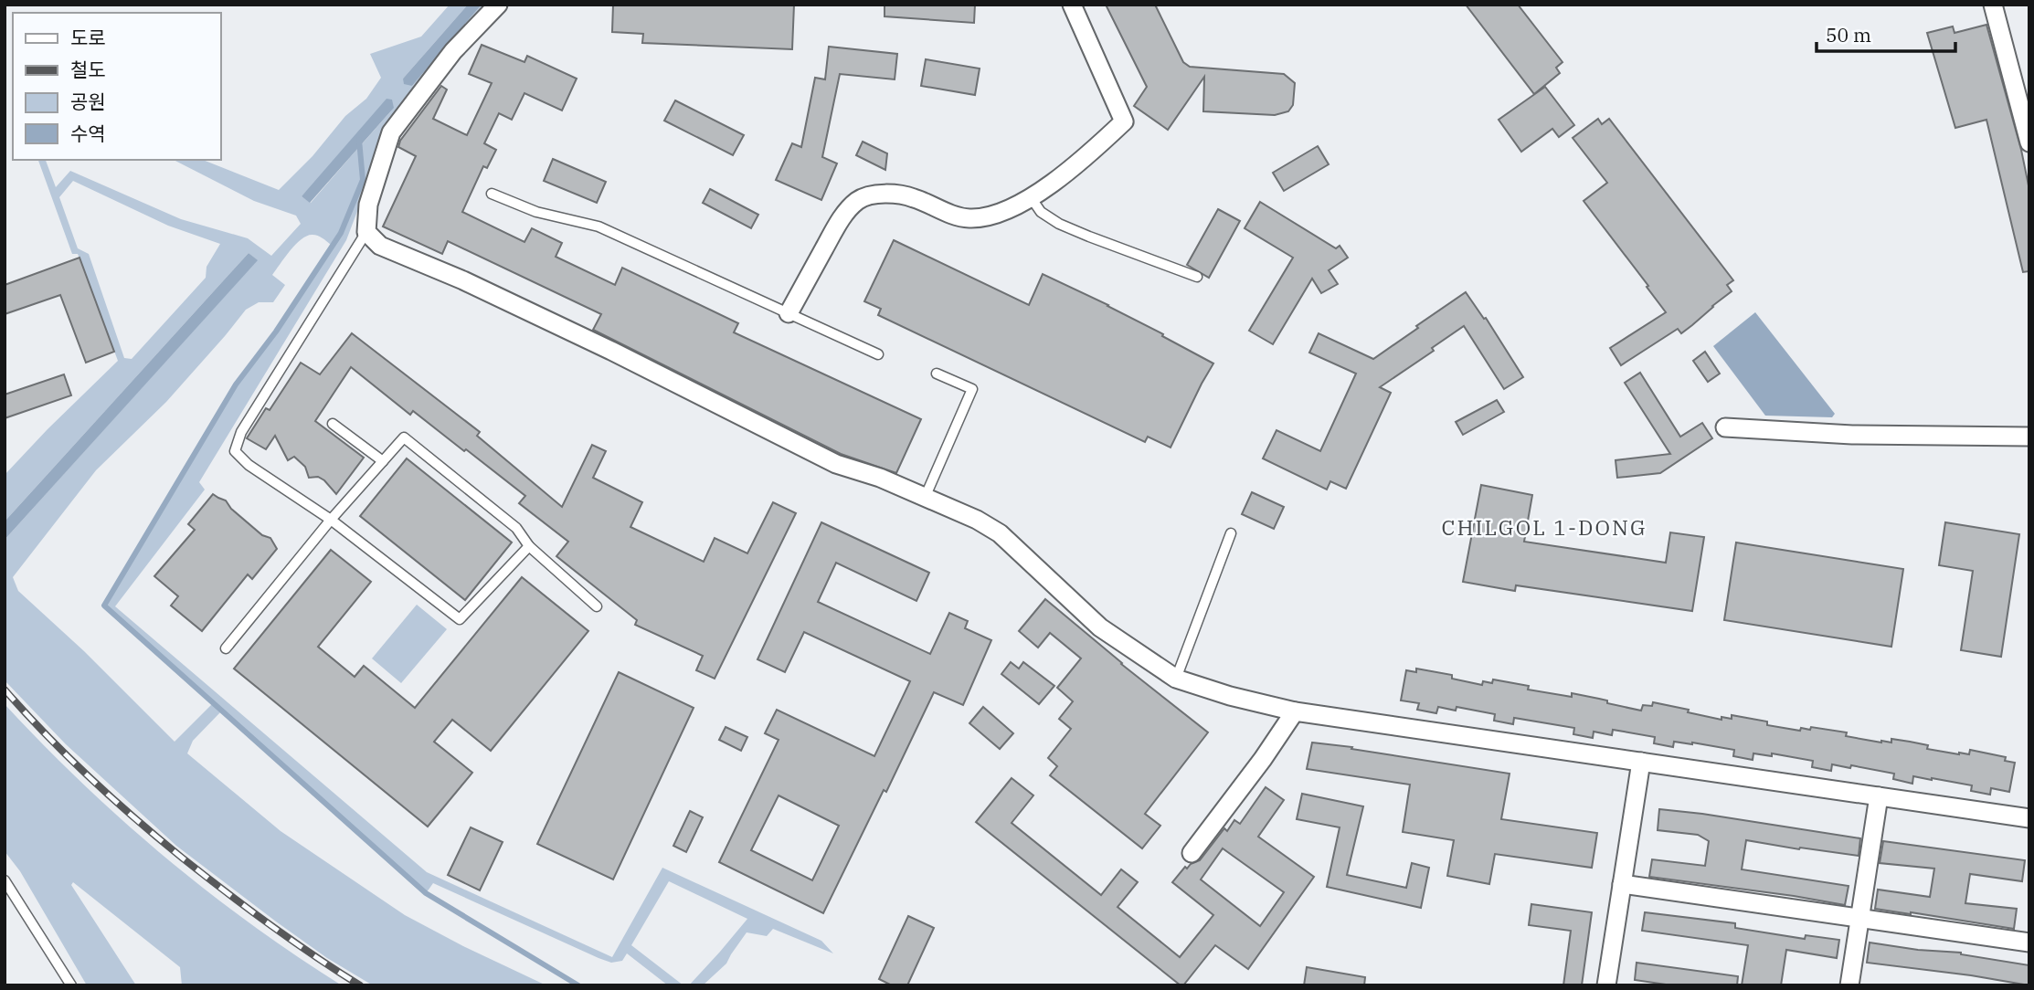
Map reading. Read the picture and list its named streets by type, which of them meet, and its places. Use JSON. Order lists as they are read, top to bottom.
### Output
{
  "districts": ["CHILGOL 1-DONG"],
  "legend": [
    "도로",
    "철도",
    "공원",
    "수역"
  ],
  "scale_bar": "50 m"
}
